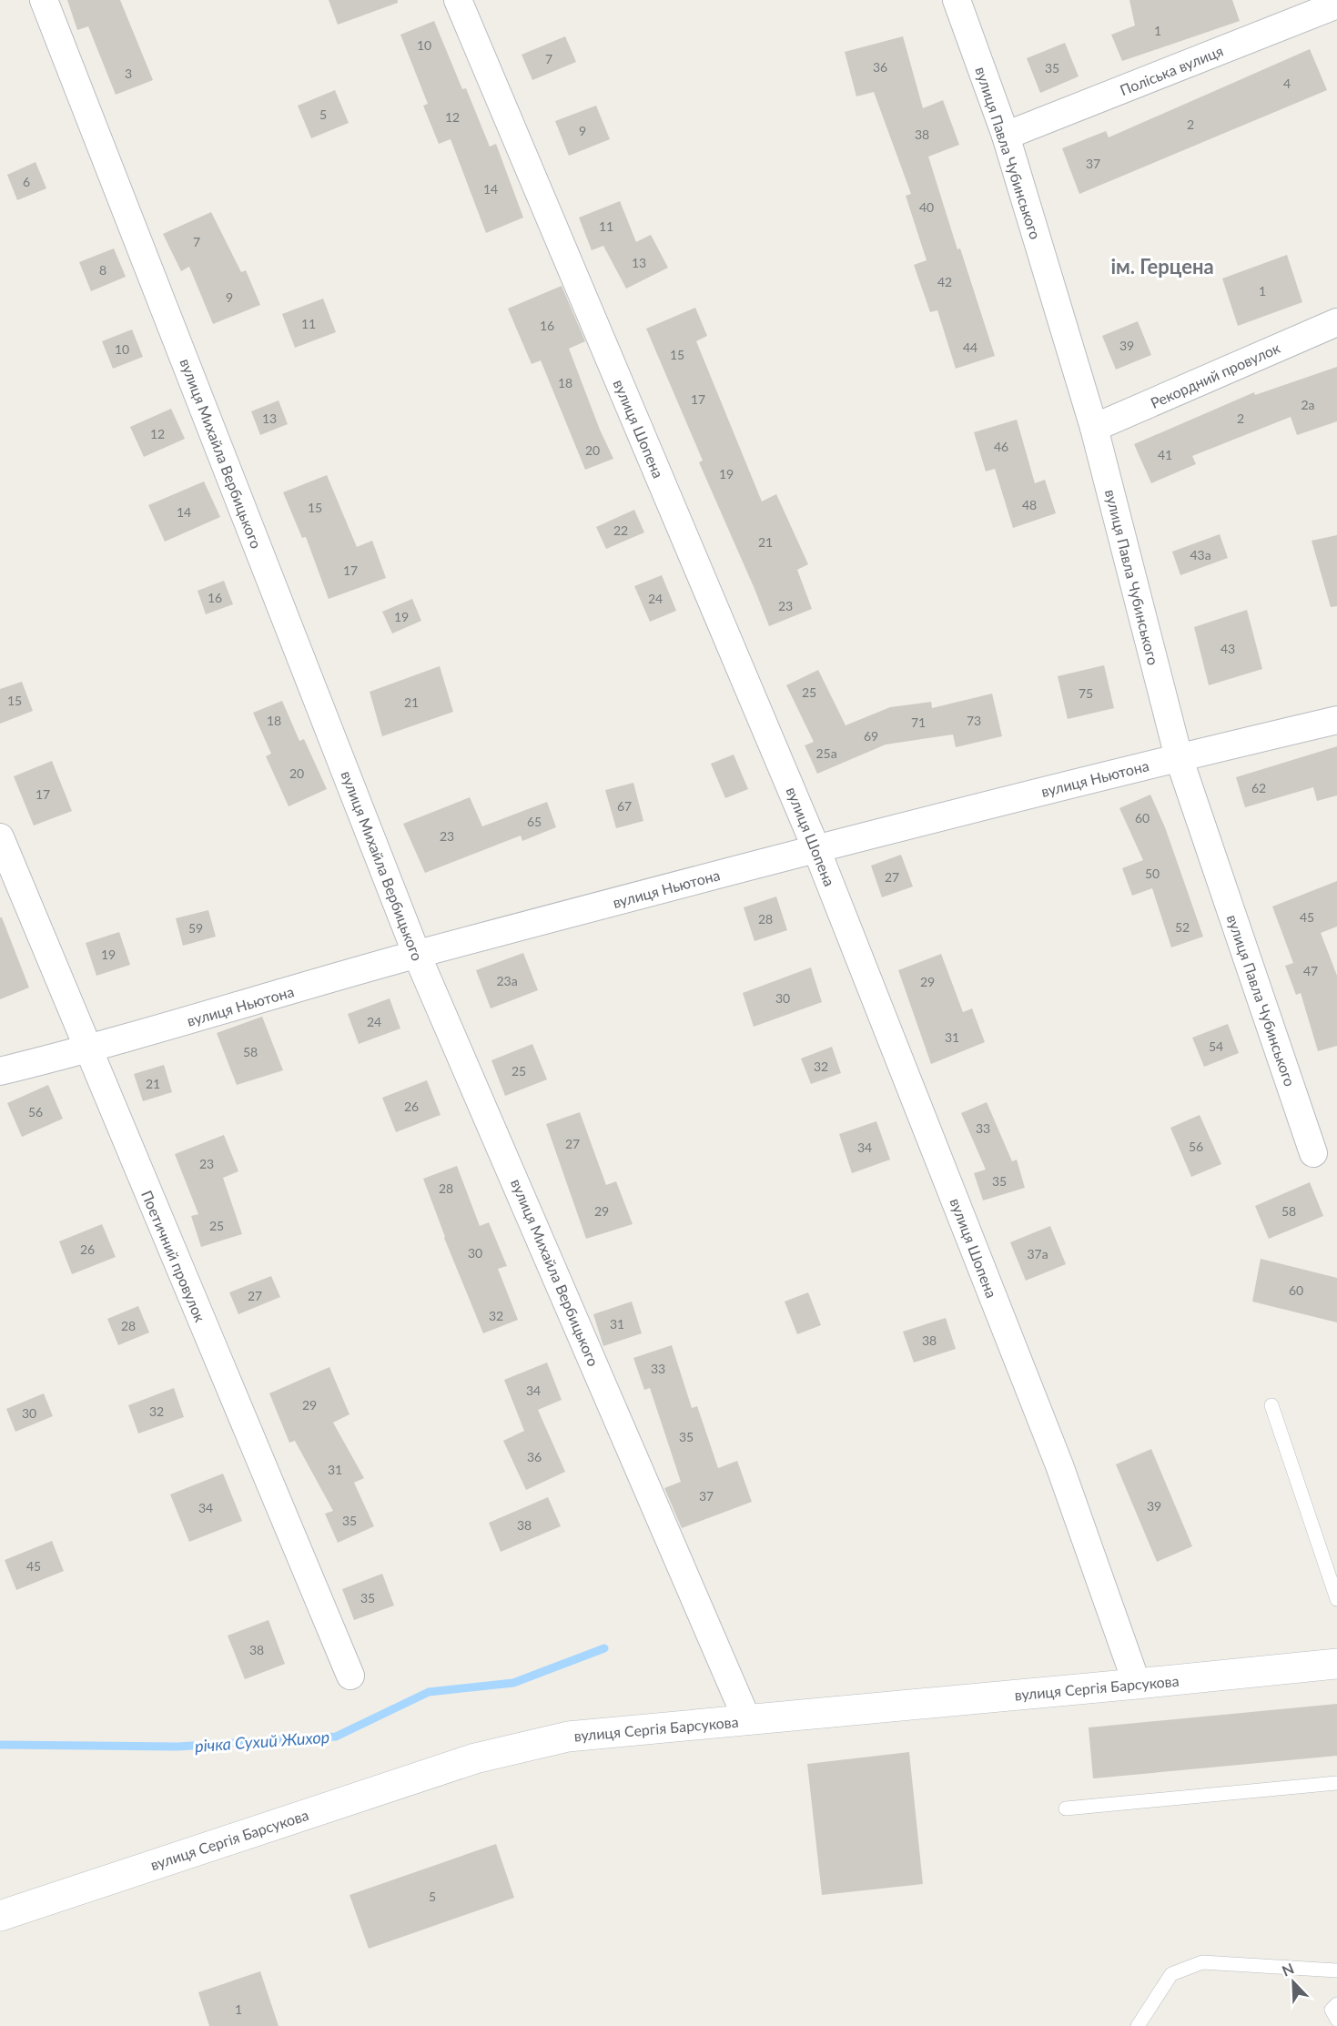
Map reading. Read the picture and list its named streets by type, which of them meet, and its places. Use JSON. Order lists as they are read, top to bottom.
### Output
{
  "streets": {
    "main road": ["вулиця Сергія Барсукова"],
    "street": [
      "Поліська вулиця",
      "вулиця Павла Чубинського",
      "Рекордний провулок",
      "вулиця Шопена",
      "вулиця Михайла Вербицького",
      "вулиця Ньютона",
      "Поетичний провулок"
    ]
  },
  "crossings": [
    ["Поліська вулиця", "вулиця Павла Чубинського"],
    ["вулиця Павла Чубинського", "Рекордний провулок"],
    ["вулиця Павла Чубинського", "вулиця Ньютона"],
    ["вулиця Шопена", "вулиця Ньютона"],
    ["вулиця Шопена", "вулиця Сергія Барсукова"],
    ["вулиця Михайла Вербицького", "вулиця Ньютона"],
    ["вулиця Михайла Вербицького", "вулиця Сергія Барсукова"],
    ["вулиця Ньютона", "Поетичний провулок"]
  ],
  "districts": ["ім. Герцена"],
  "water": ["річка Сухий Жихор"],
  "house_numbers": [
    "1",
    "10",
    "7",
    "36",
    "35",
    "3",
    "4",
    "5",
    "12",
    "2",
    "9",
    "38",
    "37",
    "6",
    "14",
    "40",
    "11",
    "7",
    "13",
    "8",
    "42",
    "1",
    "9",
    "11",
    "16",
    "39",
    "44",
    "10",
    "15",
    "18",
    "17",
    "2а",
    "13",
    "2",
    "12",
    "46",
    "20",
    "41",
    "19",
    "48",
    "15",
    "14",
    "22",
    "21",
    "43а",
    "17",
    "16",
    "24",
    "23",
    "19",
    "43",
    "25",
    "75",
    "15",
    "21",
    "18",
    "73",
    "71",
    "69",
    "25а",
    "20",
    "62",
    "17",
    "67",
    "60",
    "65",
    "23",
    "50",
    "27",
    "45",
    "28",
    "52",
    "59",
    "19",
    "47",
    "23а",
    "29",
    "30",
    "24",
    "31",
    "54",
    "58",
    "32",
    "25",
    "21",
    "26",
    "56",
    "33",
    "27",
    "56",
    "34",
    "23",
    "35",
    "28",
    "29",
    "58",
    "25",
    "26",
    "30",
    "37а",
    "60",
    "27",
    "32",
    "31",
    "28",
    "38",
    "33",
    "34",
    "29",
    "32",
    "30",
    "35",
    "36",
    "31",
    "37",
    "39",
    "34",
    "35",
    "38",
    "45",
    "35",
    "38",
    "5",
    "1"
  ],
  "north": "top left"
}
